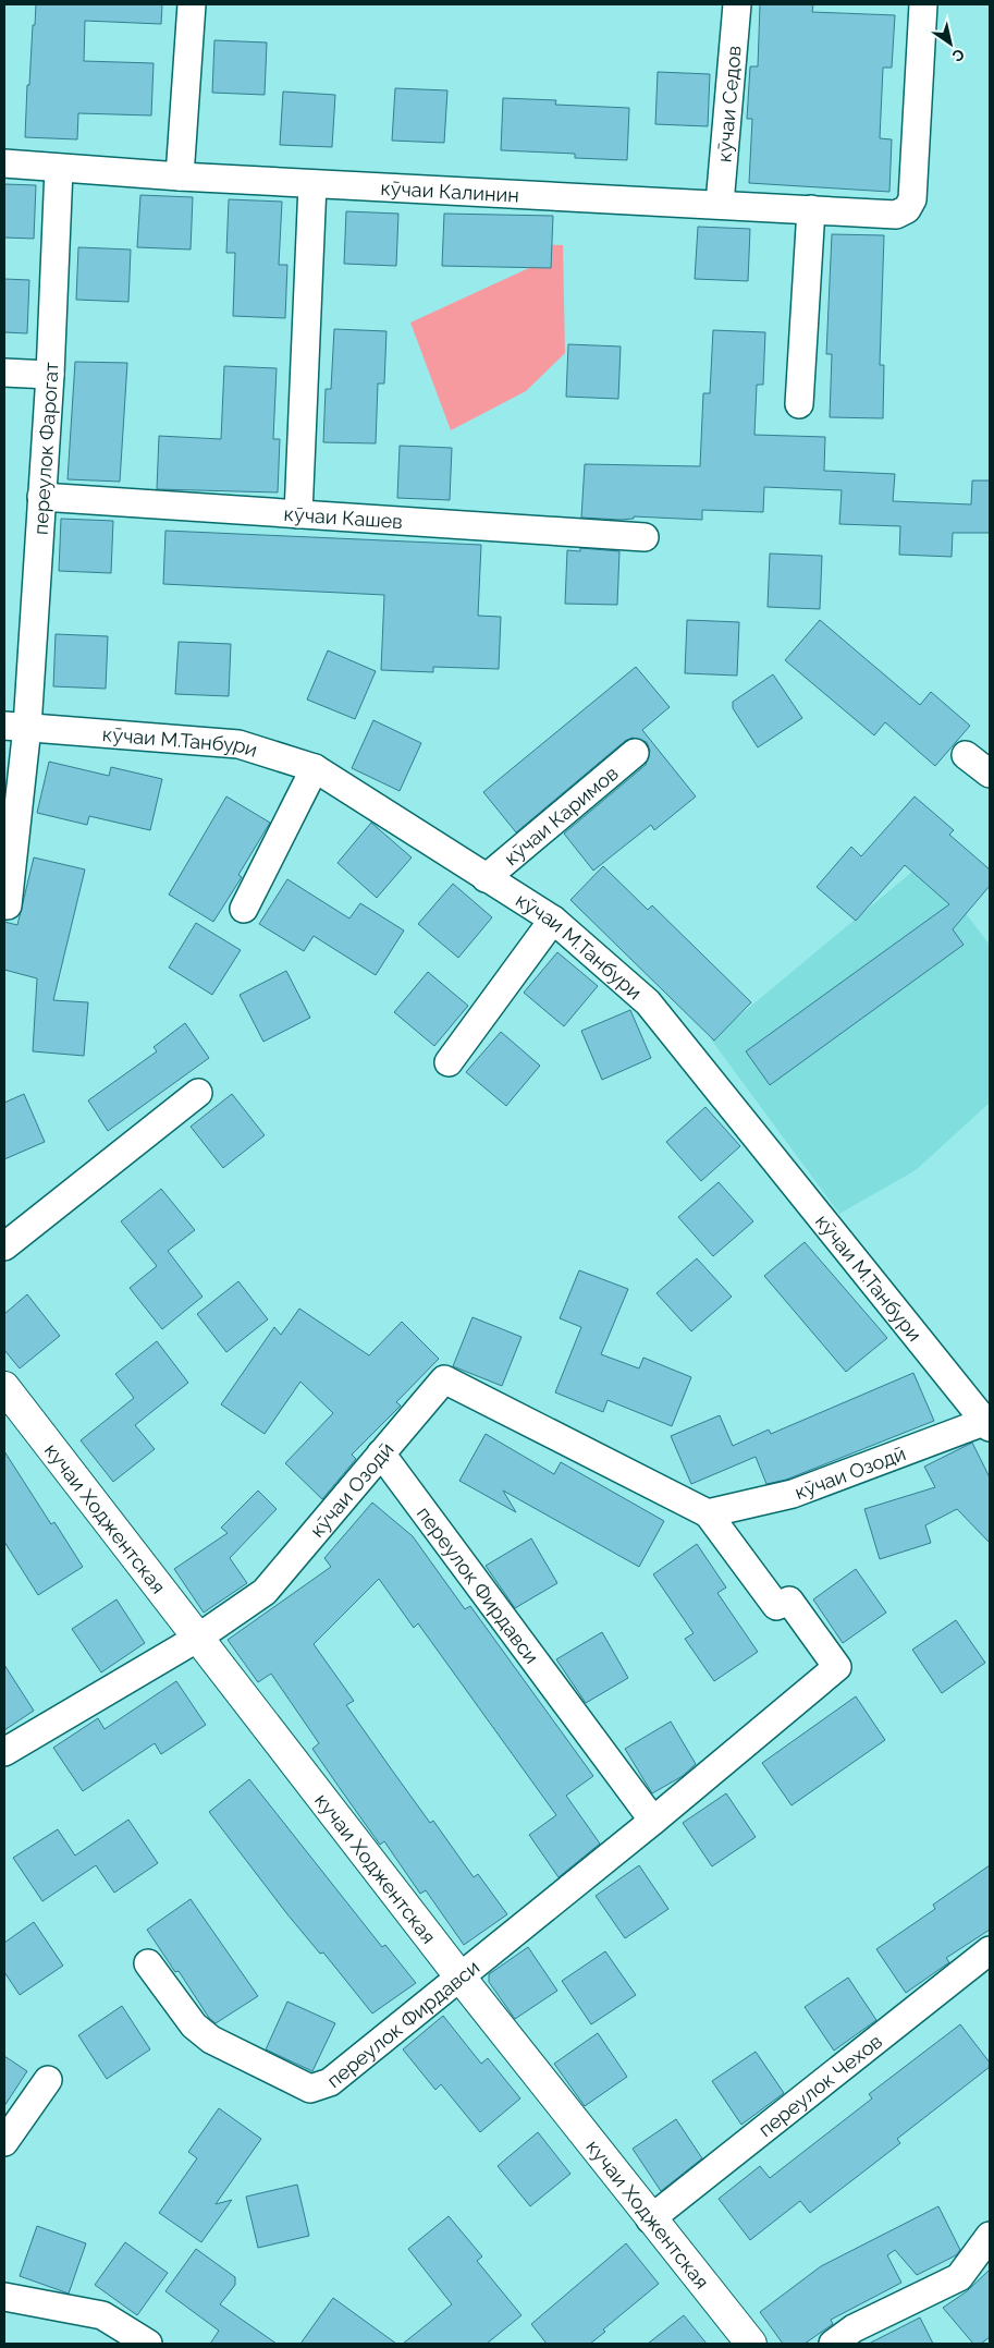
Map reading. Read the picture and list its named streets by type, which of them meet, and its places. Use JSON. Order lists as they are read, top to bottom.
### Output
{
  "streets": {
    "main road": ["кучаи Ходжентская"],
    "street": [
      "кӯчаи Седов",
      "кӯчаи Калинин",
      "переулок Фарогат",
      "кӯчаи Кашев",
      "кӯчаи М.Танбури",
      "кӯчаи Каримов",
      "кӯчаи Озодӣ",
      "переулок Фирдавси",
      "переулок Чехов"
    ]
  },
  "crossings": [
    ["кӯчаи Седов", "кӯчаи Калинин"],
    ["кӯчаи Калинин", "переулок Фарогат"],
    ["переулок Фарогат", "кӯчаи Кашев"],
    ["переулок Фарогат", "кӯчаи М.Танбури"],
    ["кӯчаи М.Танбури", "кӯчаи Каримов"],
    ["кӯчаи М.Танбури", "кӯчаи Озодӣ"],
    ["кӯчаи Озодӣ", "кучаи Ходжентская"],
    ["кӯчаи Озодӣ", "переулок Фирдавси"],
    ["кучаи Ходжентская", "переулок Фирдавси"],
    ["кучаи Ходжентская", "переулок Чехов"]
  ],
  "north": "bottom right"
}
